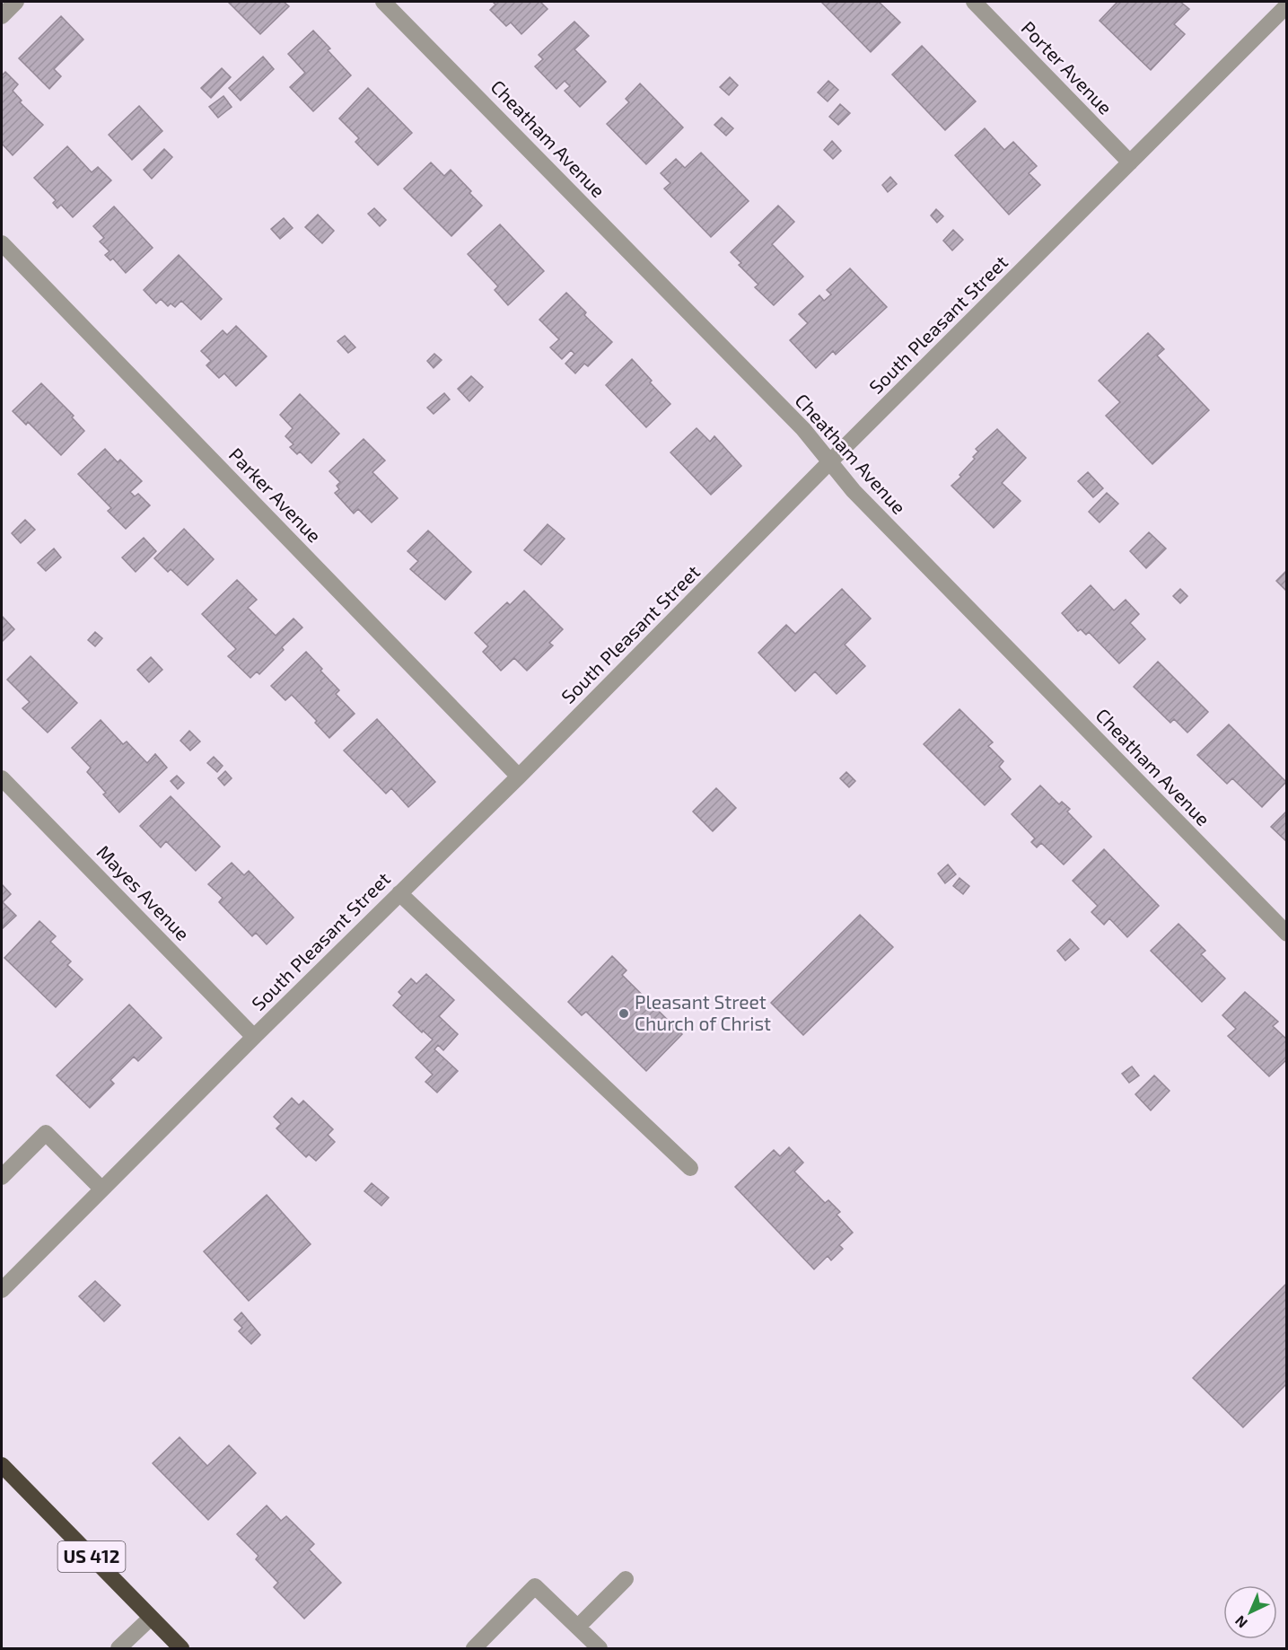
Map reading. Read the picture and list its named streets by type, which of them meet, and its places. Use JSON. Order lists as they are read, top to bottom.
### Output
{
  "streets": {
    "highway": ["US 412"],
    "street": [
      "Porter Avenue",
      "Cheatham Avenue",
      "South Pleasant Street",
      "Parker Avenue",
      "Mayes Avenue"
    ]
  },
  "crossings": [
    ["Porter Avenue", "South Pleasant Street"],
    ["Cheatham Avenue", "South Pleasant Street"],
    ["South Pleasant Street", "Parker Avenue"],
    ["South Pleasant Street", "Mayes Avenue"]
  ],
  "places": ["Pleasant Street Church of Christ"],
  "north": "bottom left"
}
